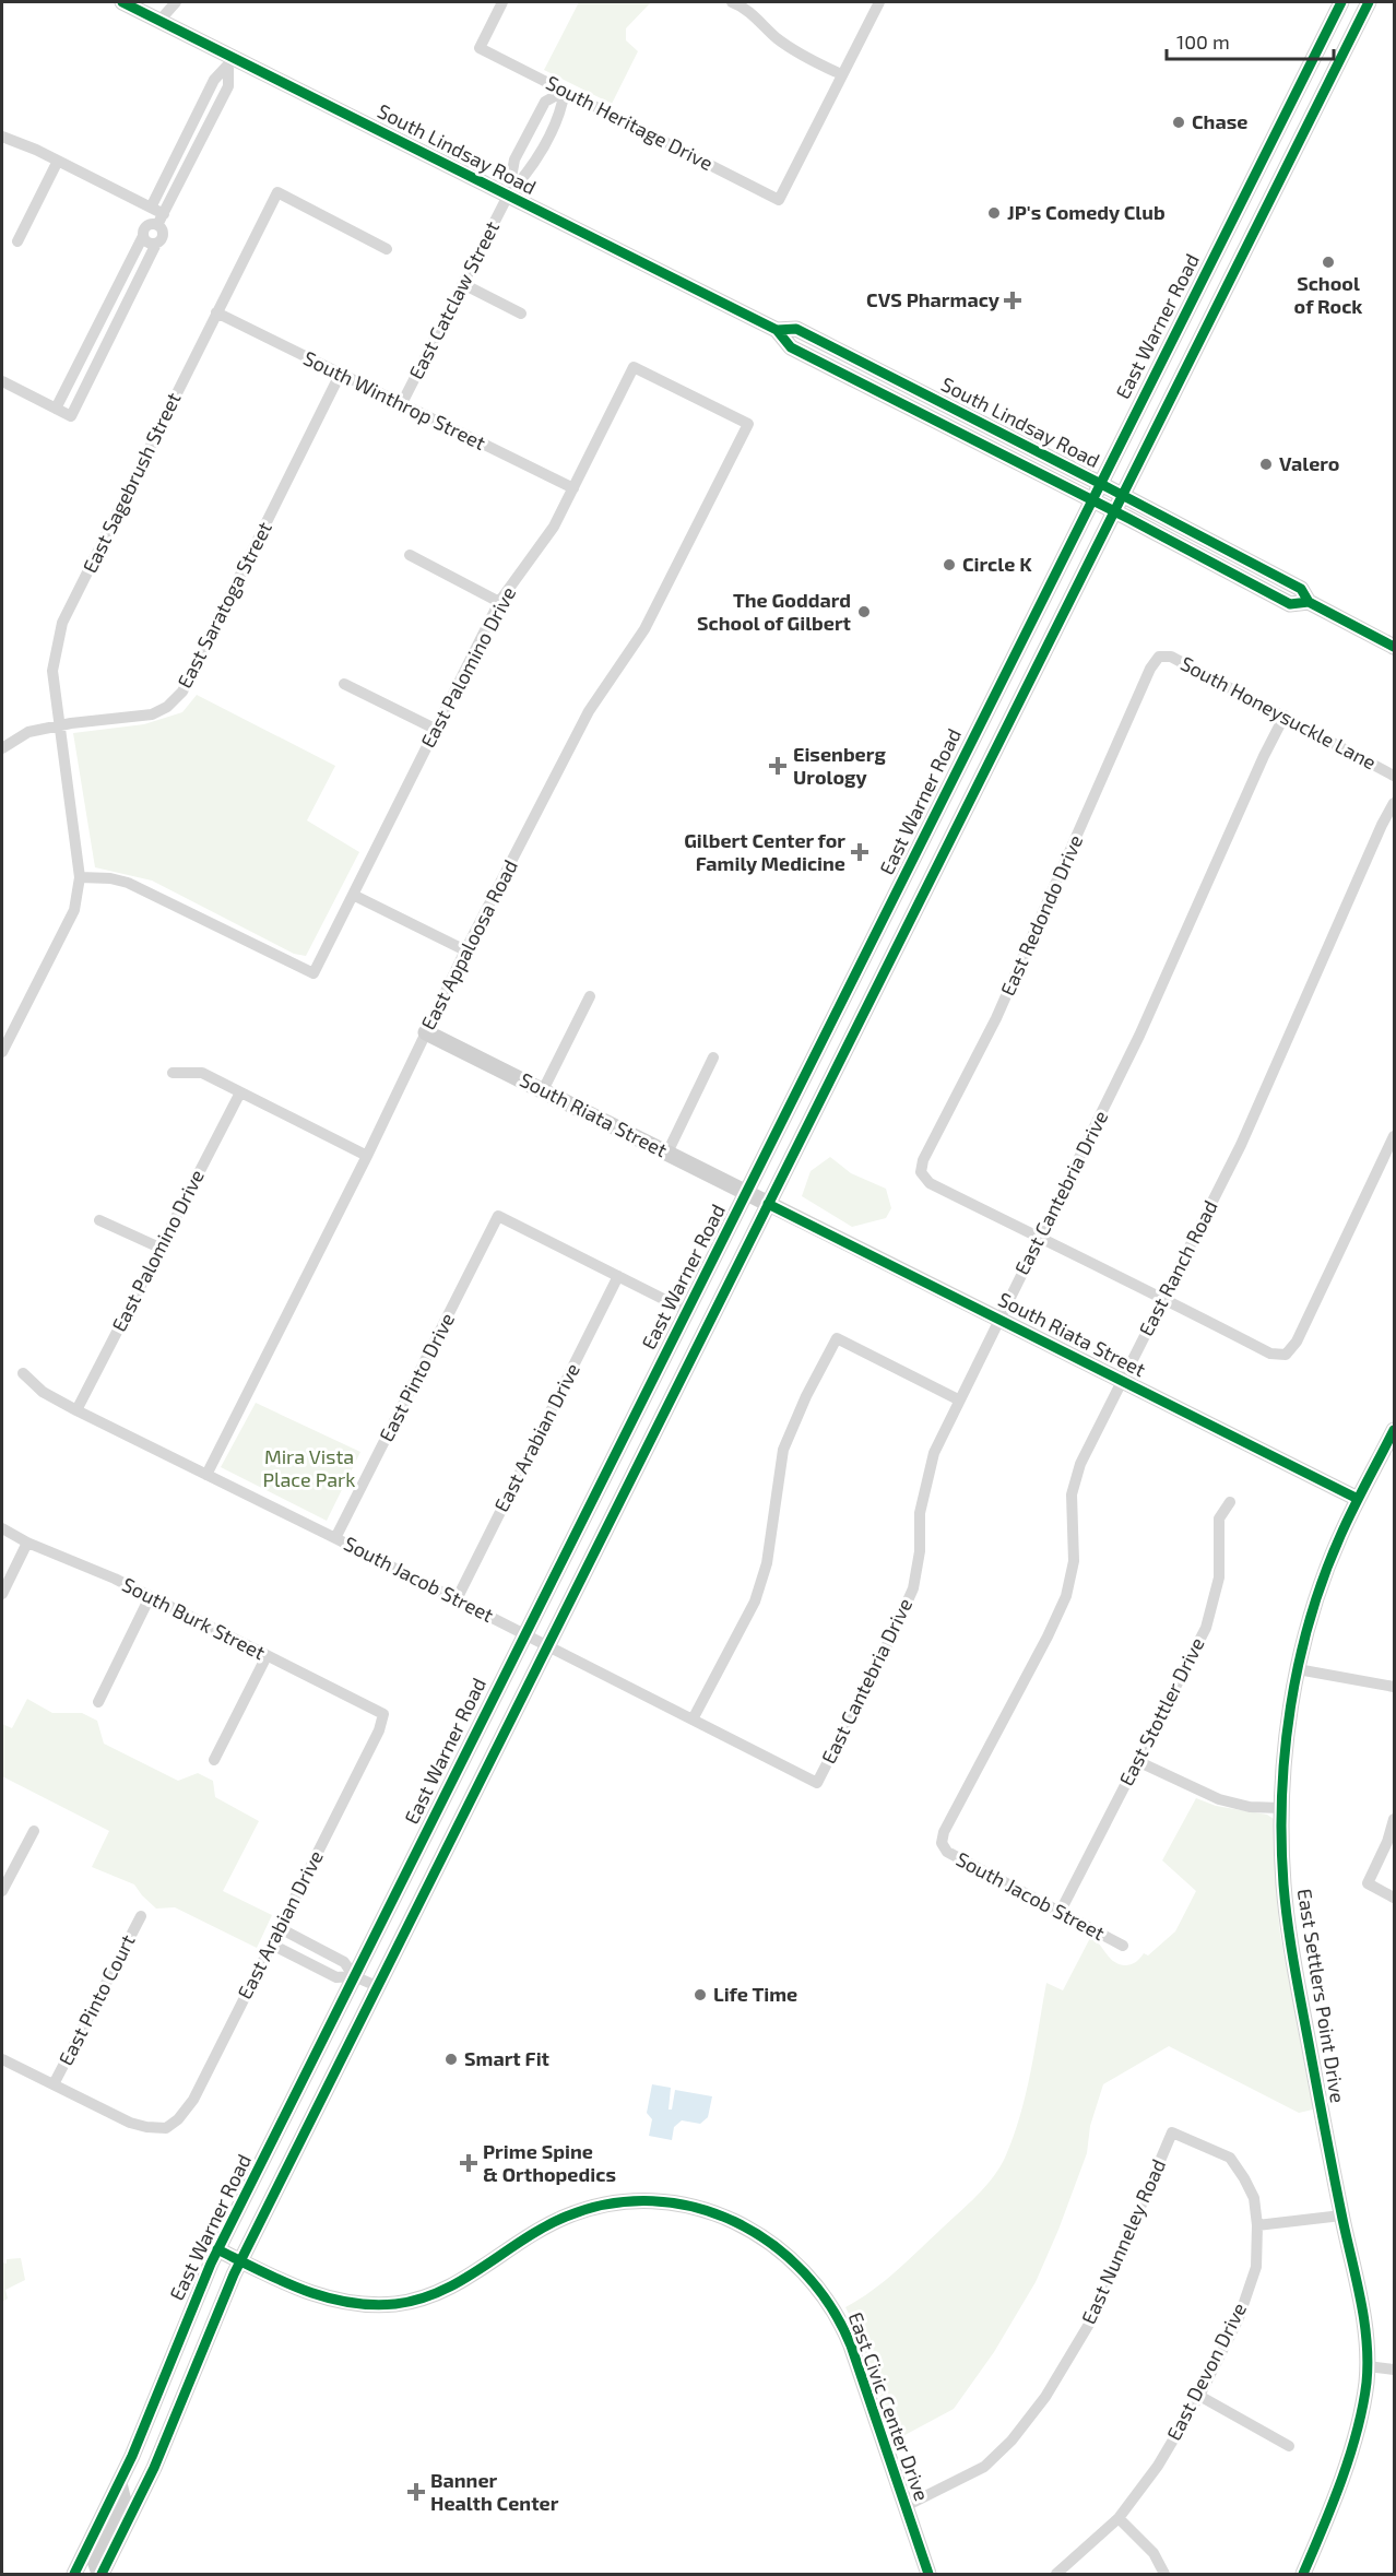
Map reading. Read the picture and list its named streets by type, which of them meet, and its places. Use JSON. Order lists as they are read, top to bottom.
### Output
{
  "streets": {
    "main road": [
      "South Lindsay Road",
      "East Warner Road",
      "South Riata Street",
      "East Settlers Point Drive",
      "East Civic Center Drive"
    ],
    "street": [
      "South Heritage Drive",
      "East Catclaw Street",
      "South Winthrop Street",
      "East Sagebrush Street",
      "East Saratoga Street",
      "East Palomino Drive",
      "South Honeysuckle Lane",
      "East Redondo Drive",
      "East Appaloosa Road",
      "East Cantebria Drive",
      "East Ranch Road",
      "East Pinto Drive",
      "East Arabian Drive",
      "South Jacob Street",
      "South Burk Street",
      "East Stottler Drive",
      "East Pinto Court",
      "East Nunneley Road",
      "East Devon Drive"
    ]
  },
  "crossings": [
    ["South Heritage Drive", "East Catclaw Street"],
    ["South Lindsay Road", "East Catclaw Street"],
    ["South Lindsay Road", "East Warner Road"],
    ["East Catclaw Street", "South Winthrop Street"],
    ["East Warner Road", "South Riata Street"],
    ["East Warner Road", "South Jacob Street"],
    ["East Warner Road", "East Civic Center Drive"],
    ["South Winthrop Street", "East Sagebrush Street"],
    ["South Winthrop Street", "East Saratoga Street"],
    ["South Winthrop Street", "East Palomino Drive"],
    ["East Sagebrush Street", "East Saratoga Street"],
    ["East Palomino Drive", "East Appaloosa Road"],
    ["East Palomino Drive", "South Jacob Street"],
    ["South Honeysuckle Lane", "East Redondo Drive"],
    ["South Honeysuckle Lane", "East Cantebria Drive"],
    ["East Redondo Drive", "East Cantebria Drive"],
    ["East Appaloosa Road", "South Riata Street"],
    ["East Appaloosa Road", "South Jacob Street"],
    ["South Riata Street", "East Cantebria Drive"],
    ["South Riata Street", "East Ranch Road"],
    ["South Riata Street", "East Settlers Point Drive"],
    ["East Cantebria Drive", "South Jacob Street"],
    ["East Ranch Road", "South Jacob Street"],
    ["East Pinto Drive", "East Arabian Drive"],
    ["East Pinto Drive", "South Jacob Street"],
    ["East Arabian Drive", "South Jacob Street"],
    ["East Arabian Drive", "South Burk Street"],
    ["East Arabian Drive", "East Pinto Court"],
    ["South Jacob Street", "East Stottler Drive"],
    ["East Nunneley Road", "East Devon Drive"],
    ["East Nunneley Road", "East Civic Center Drive"]
  ],
  "parks": ["Mira Vista Place Park"],
  "places": {
    "other": [
      "Chase",
      "JP's Comedy Club",
      "School of Rock",
      "Valero",
      "Circle K",
      "The Goddard School of Gilbert",
      "Life Time",
      "Smart Fit"
    ],
    "health": [
      "CVS Pharmacy",
      "Eisenberg Urology",
      "Gilbert Center for Family Medicine",
      "Prime Spine & Orthopedics",
      "Banner Health Center"
    ]
  },
  "scale_bar": "100 m"
}
